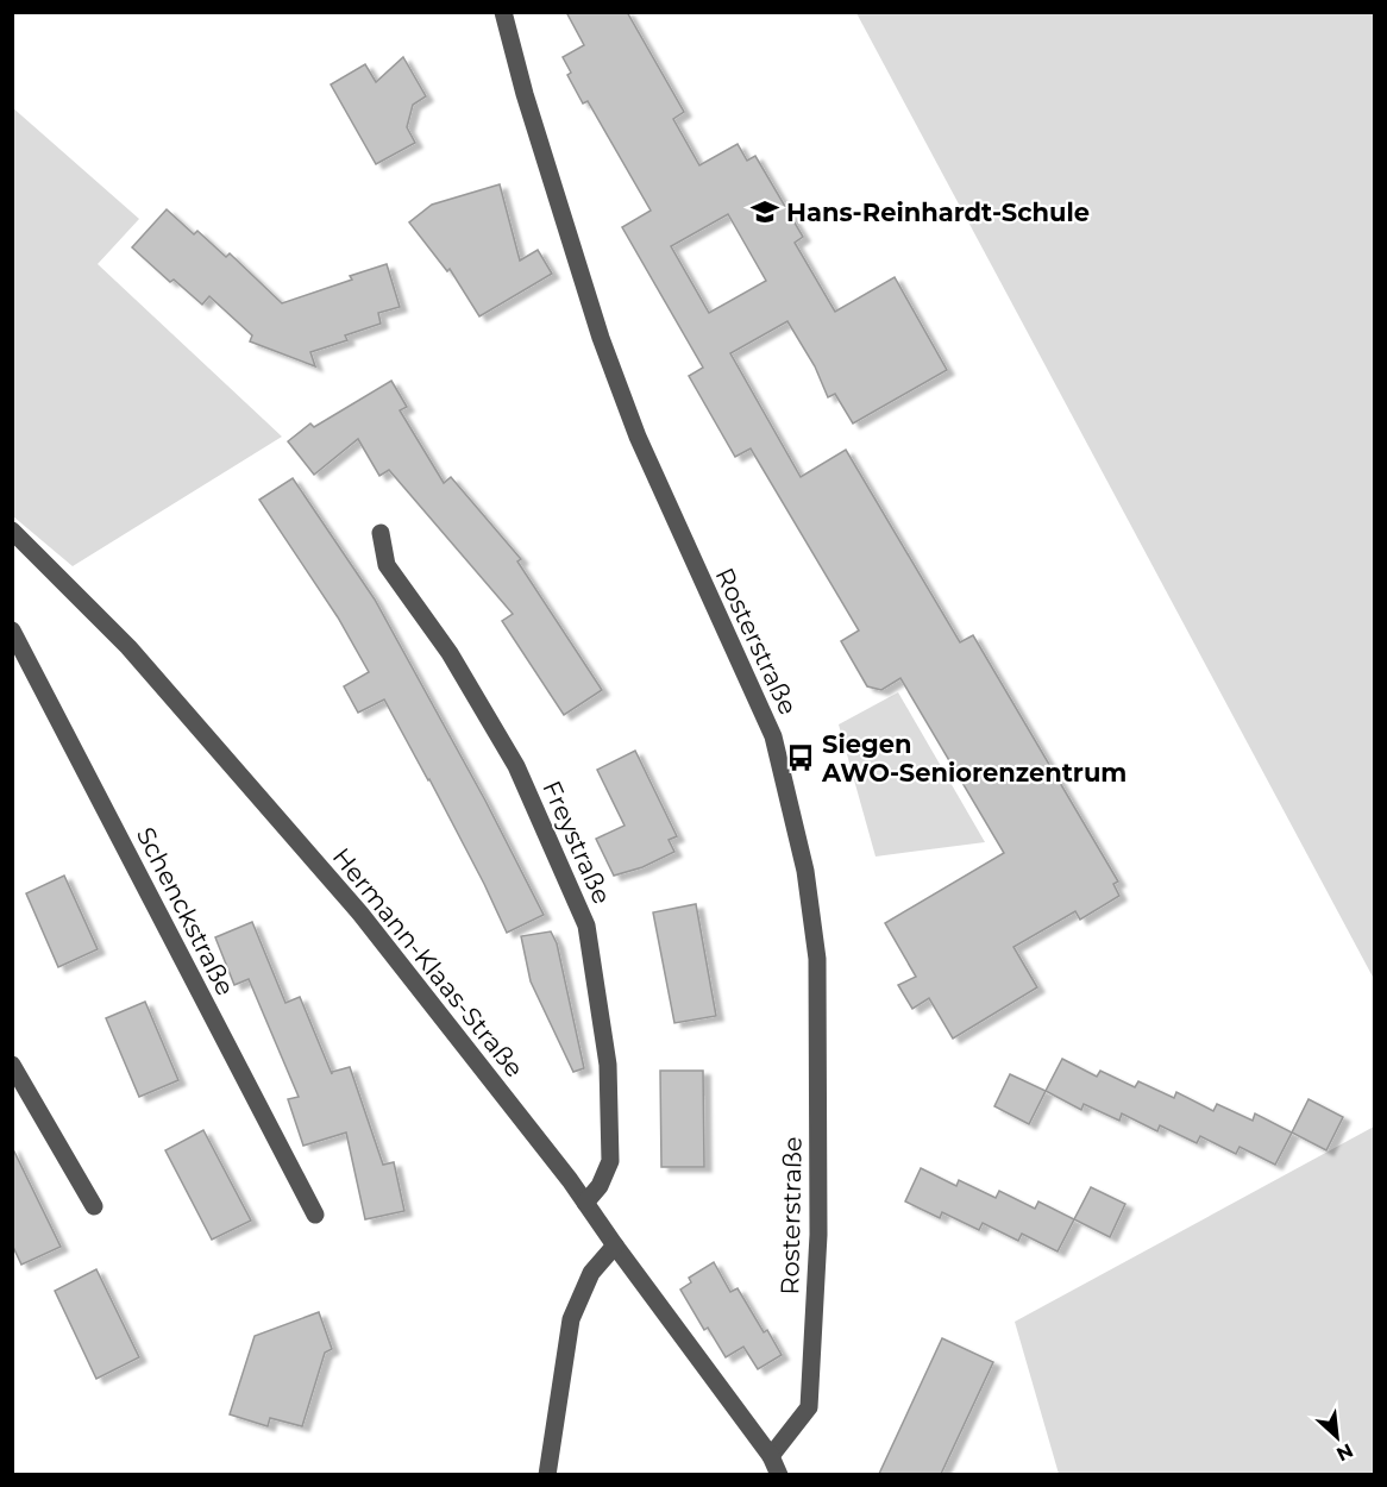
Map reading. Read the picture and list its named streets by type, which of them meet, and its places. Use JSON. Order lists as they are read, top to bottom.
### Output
{
  "streets": {
    "street": [
      "Rosterstraße",
      "Freystraße",
      "Schenckstraße",
      "Hermann-Klaas-Straße"
    ]
  },
  "crossings": [
    ["Rosterstraße", "Hermann-Klaas-Straße"],
    ["Freystraße", "Hermann-Klaas-Straße"]
  ],
  "places": {
    "school or university": ["Hans-Reinhardt-Schule"],
    "bus stop": ["Siegen AWO-Seniorenzentrum"]
  },
  "north": "bottom right"
}
